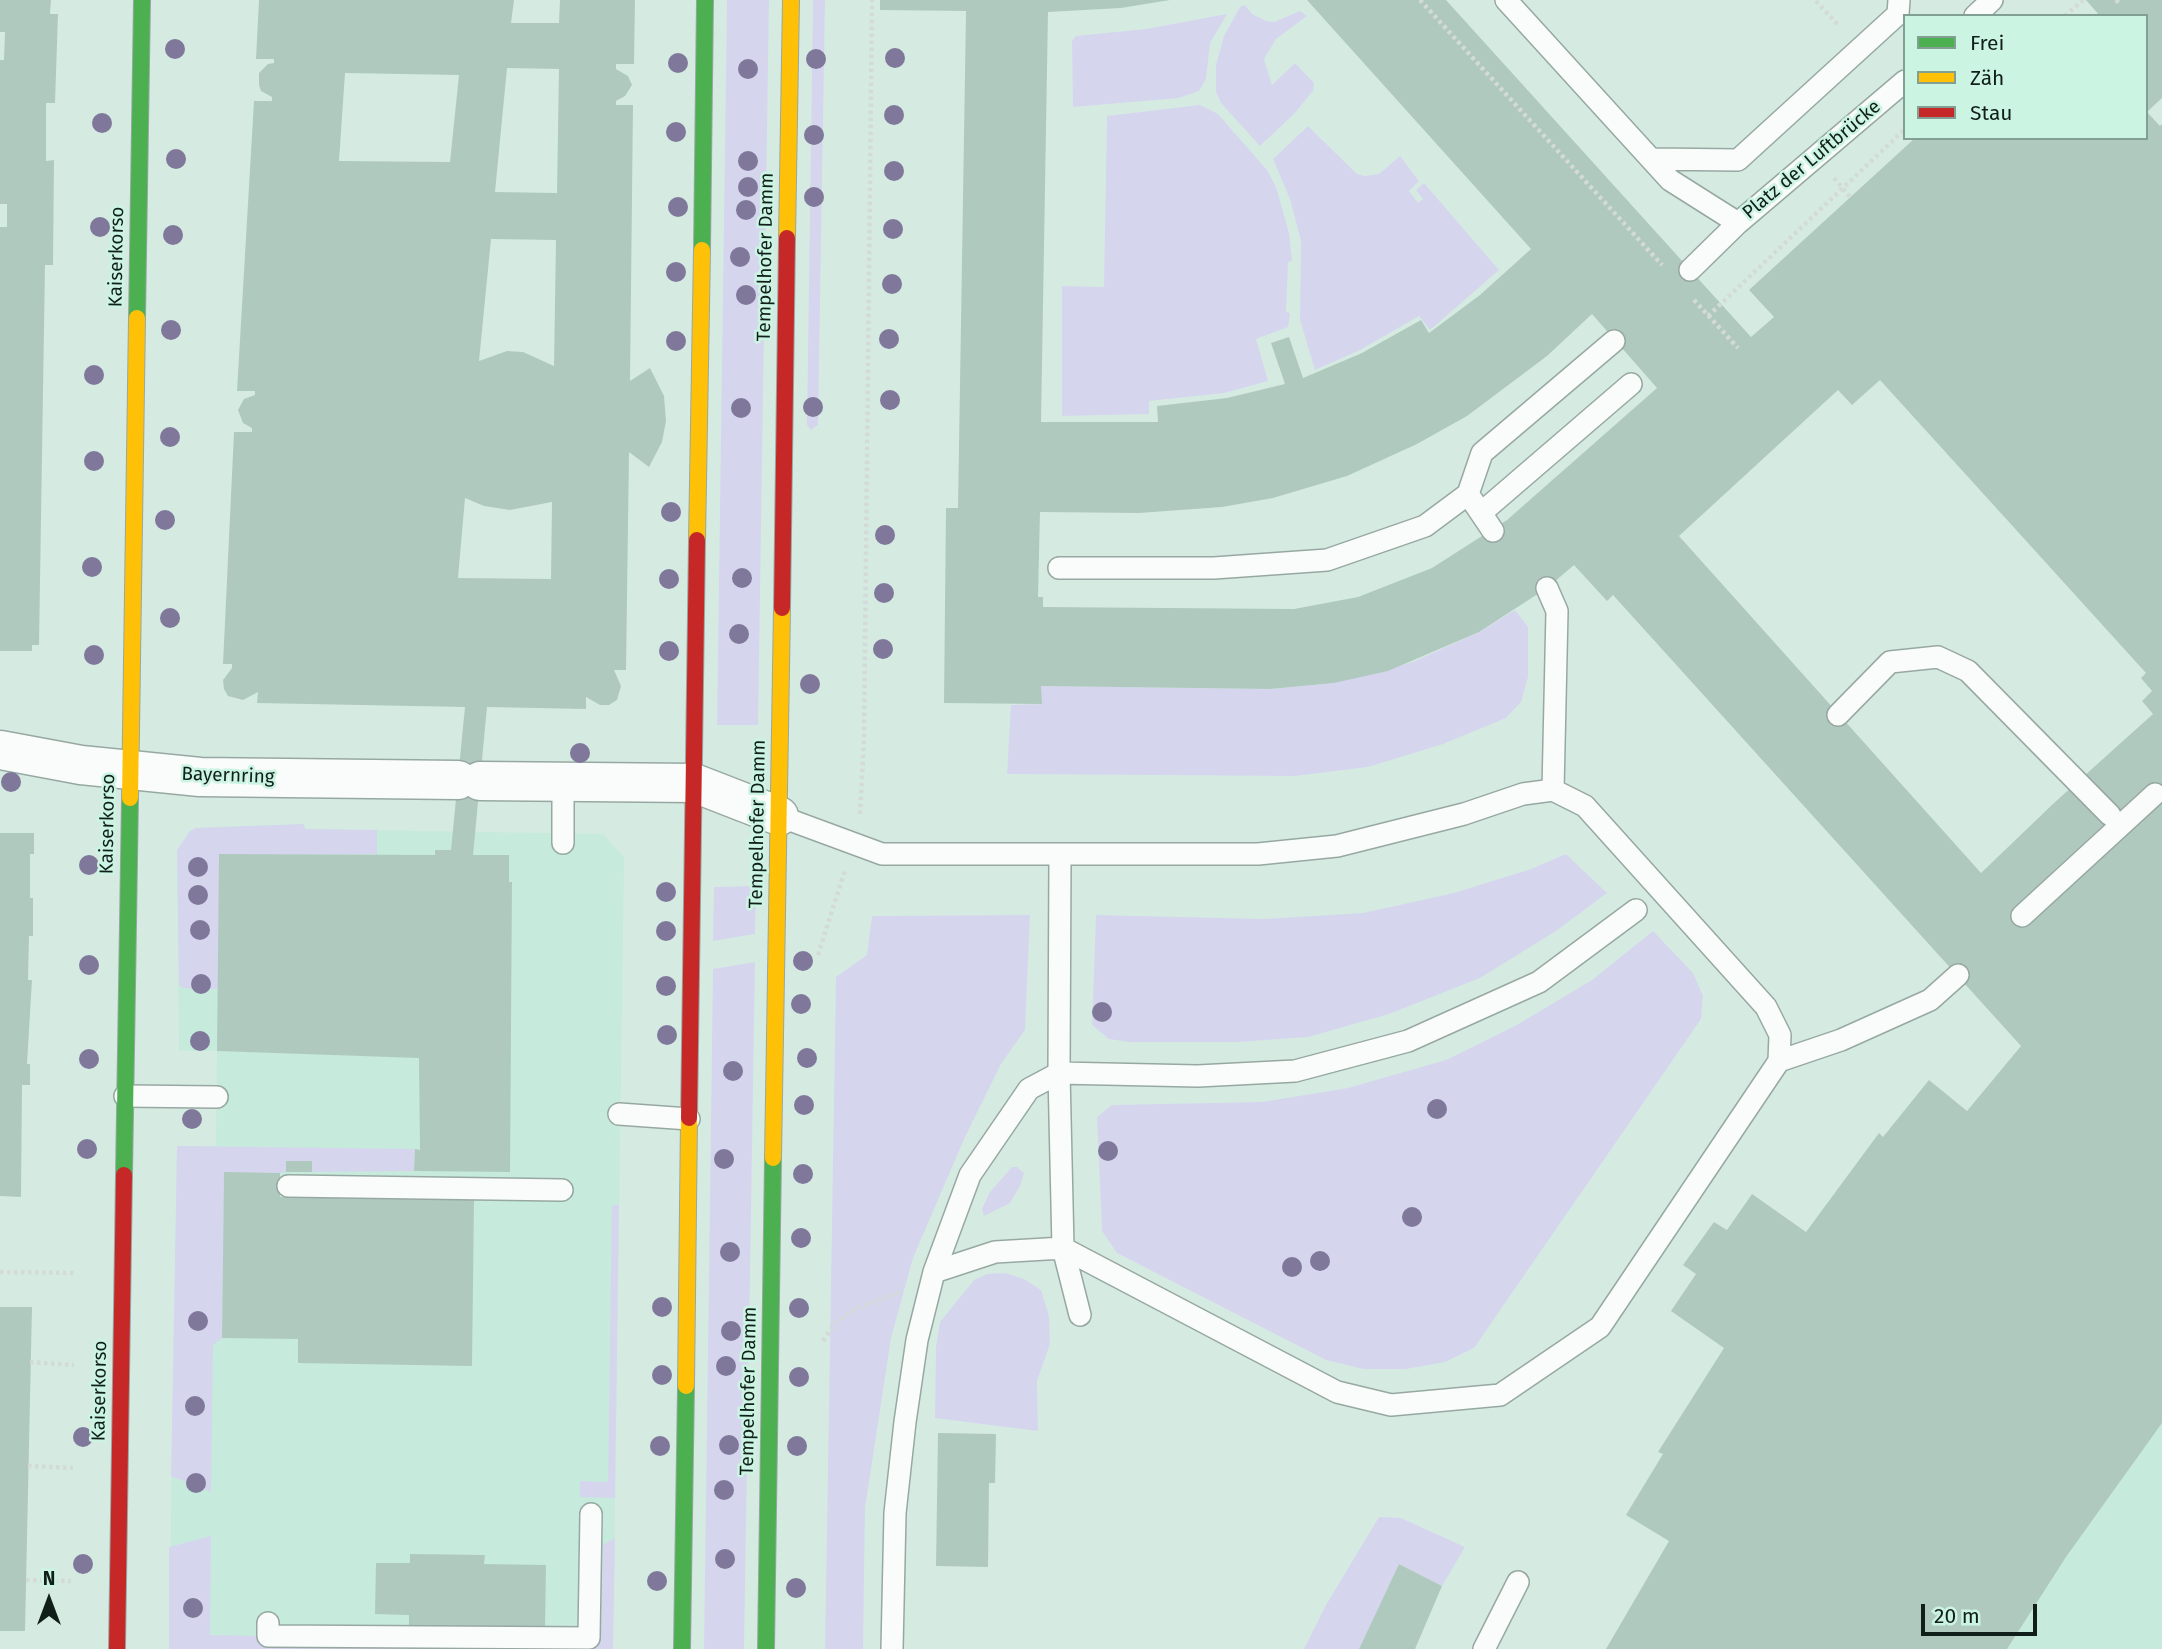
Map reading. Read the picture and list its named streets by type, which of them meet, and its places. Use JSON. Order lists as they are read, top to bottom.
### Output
{
  "streets": {
    "main road": ["Kaiserkorso", "Tempelhofer Damm"],
    "street": ["Bayernring"],
    "lane": ["Platz der Luftbrücke"]
  },
  "crossings": [
    ["Kaiserkorso", "Bayernring"],
    ["Tempelhofer Damm", "Bayernring"]
  ],
  "legend": ["Frei", "Zäh", "Stau"],
  "scale_bar": "20 m",
  "north": "top"
}
